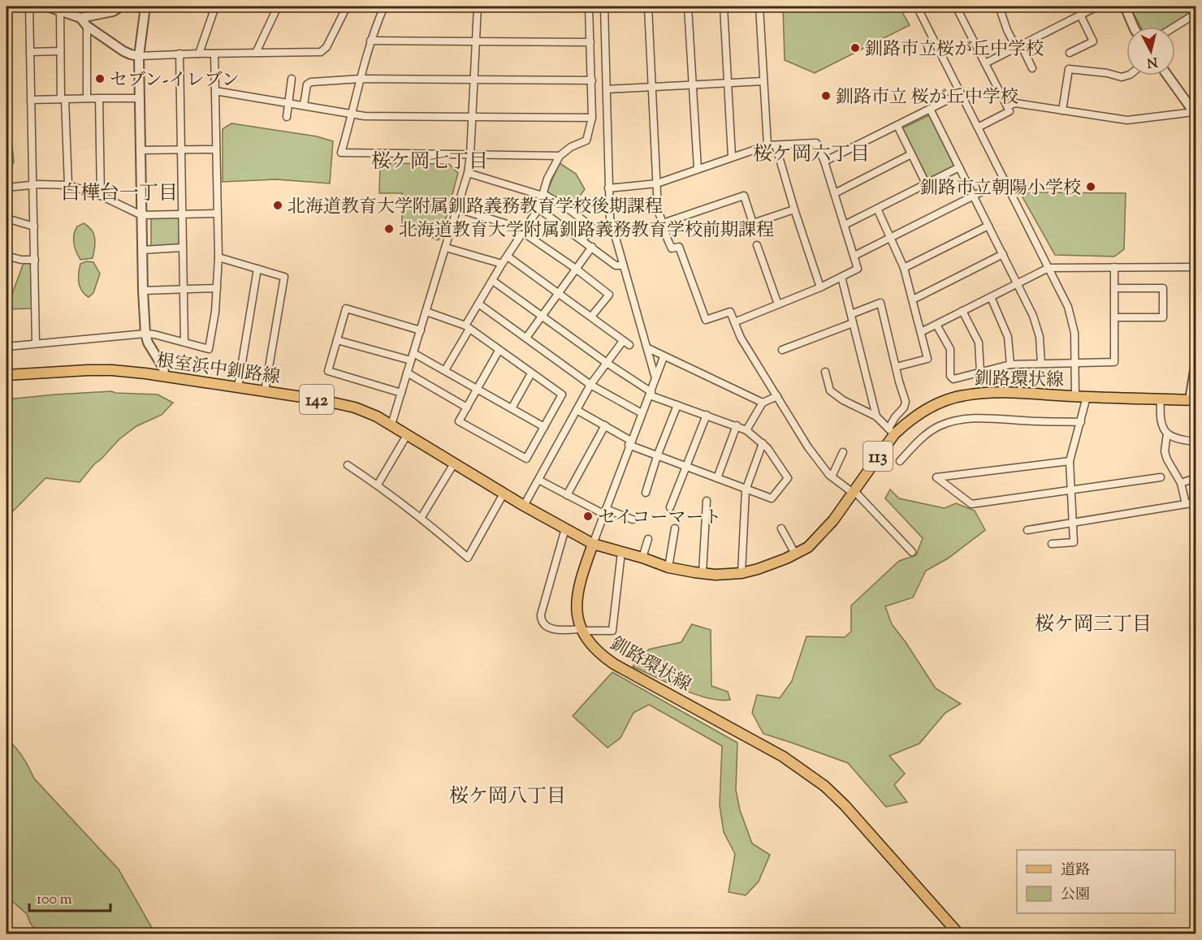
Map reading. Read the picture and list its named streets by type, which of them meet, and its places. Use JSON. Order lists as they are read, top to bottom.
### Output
{
  "streets": {
    "main road": [
      "根室浜中釧路線",
      "釧路環状線",
      "142",
      "113"
    ]
  },
  "crossings": [
    ["根室浜中釧路線", "釧路環状線"]
  ],
  "districts": [
    "桜ケ岡六丁目",
    "桜ケ岡七丁目",
    "白樺台一丁目",
    "桜ケ岡三丁目",
    "桜ケ岡八丁目"
  ],
  "places": [
    "釧路市立桜が丘中学校",
    "セブン-イレブン",
    "釧路市立 桜が丘中学校",
    "釧路市立朝陽小学校",
    "北海道教育大学附属釧路義務教育学校後期課程",
    "北海道教育大学附属釧路義務教育学校前期課程",
    "セイコーマート"
  ],
  "legend": ["道路", "公園"],
  "scale_bar": "100 m",
  "north": "bottom"
}
